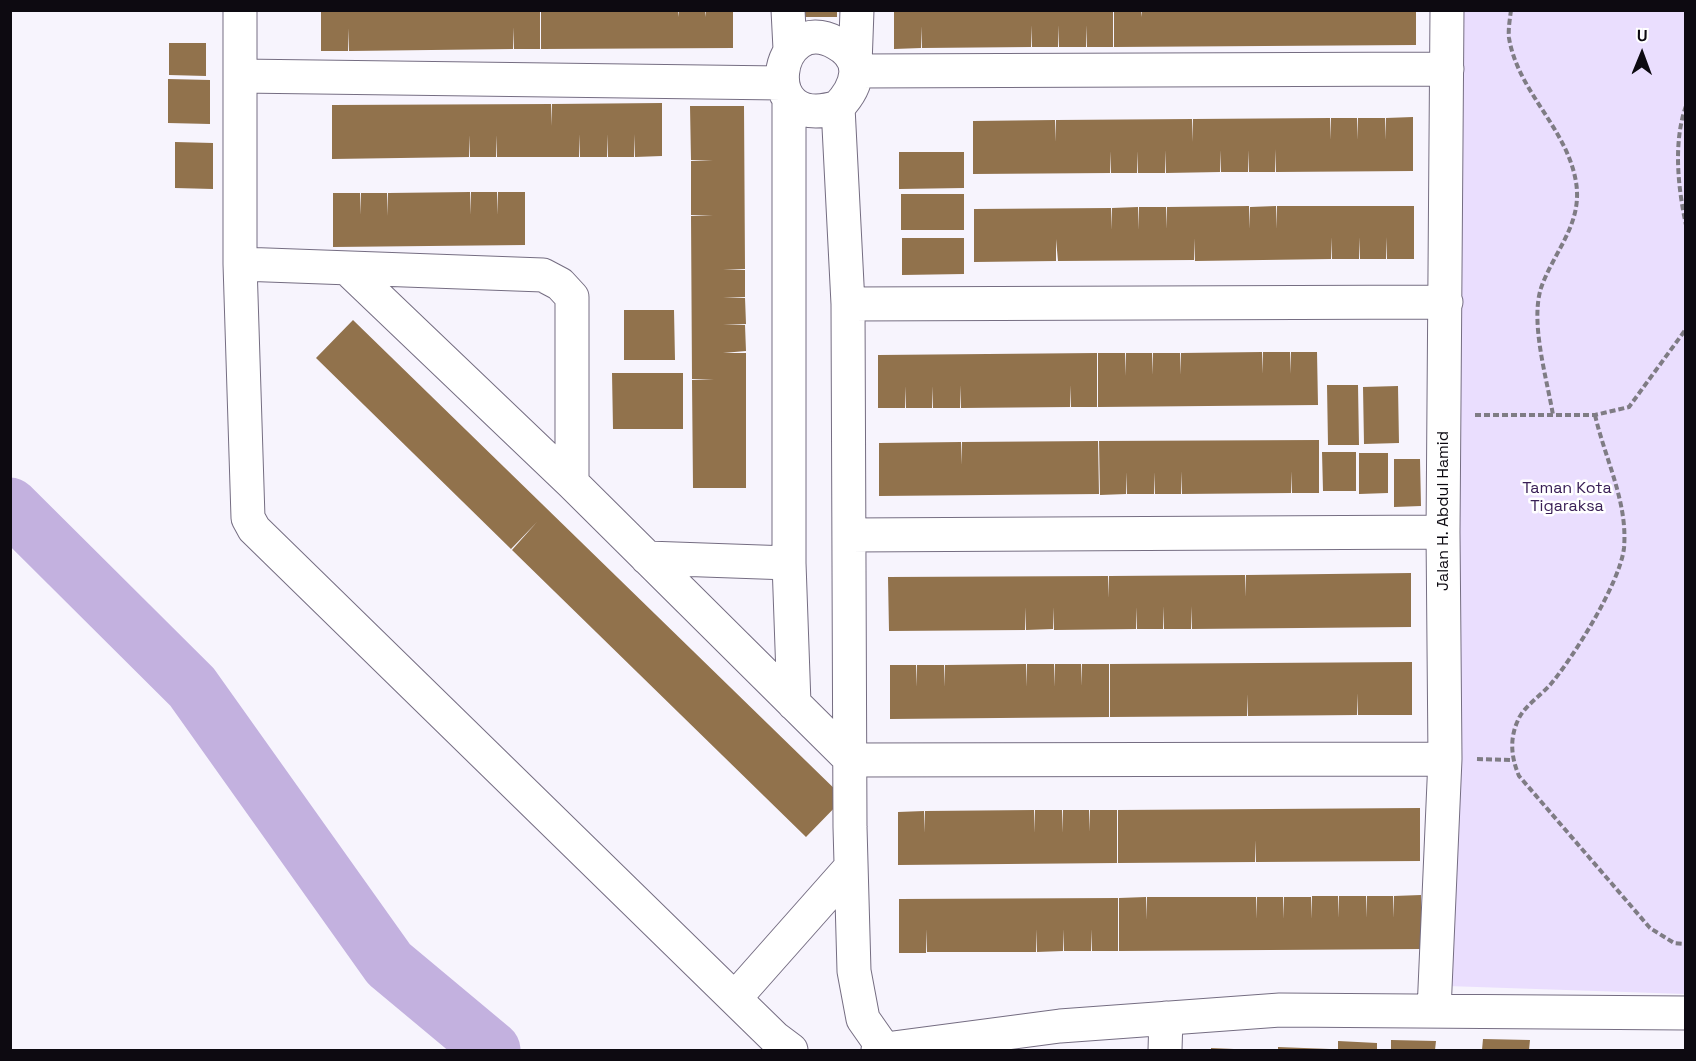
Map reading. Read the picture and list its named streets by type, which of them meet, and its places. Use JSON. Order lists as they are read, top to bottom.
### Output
{
  "streets": {
    "street": ["Jalan H. Abdul Hamid"]
  },
  "parks": ["Taman Kota Tigaraksa"],
  "north": "top"
}
